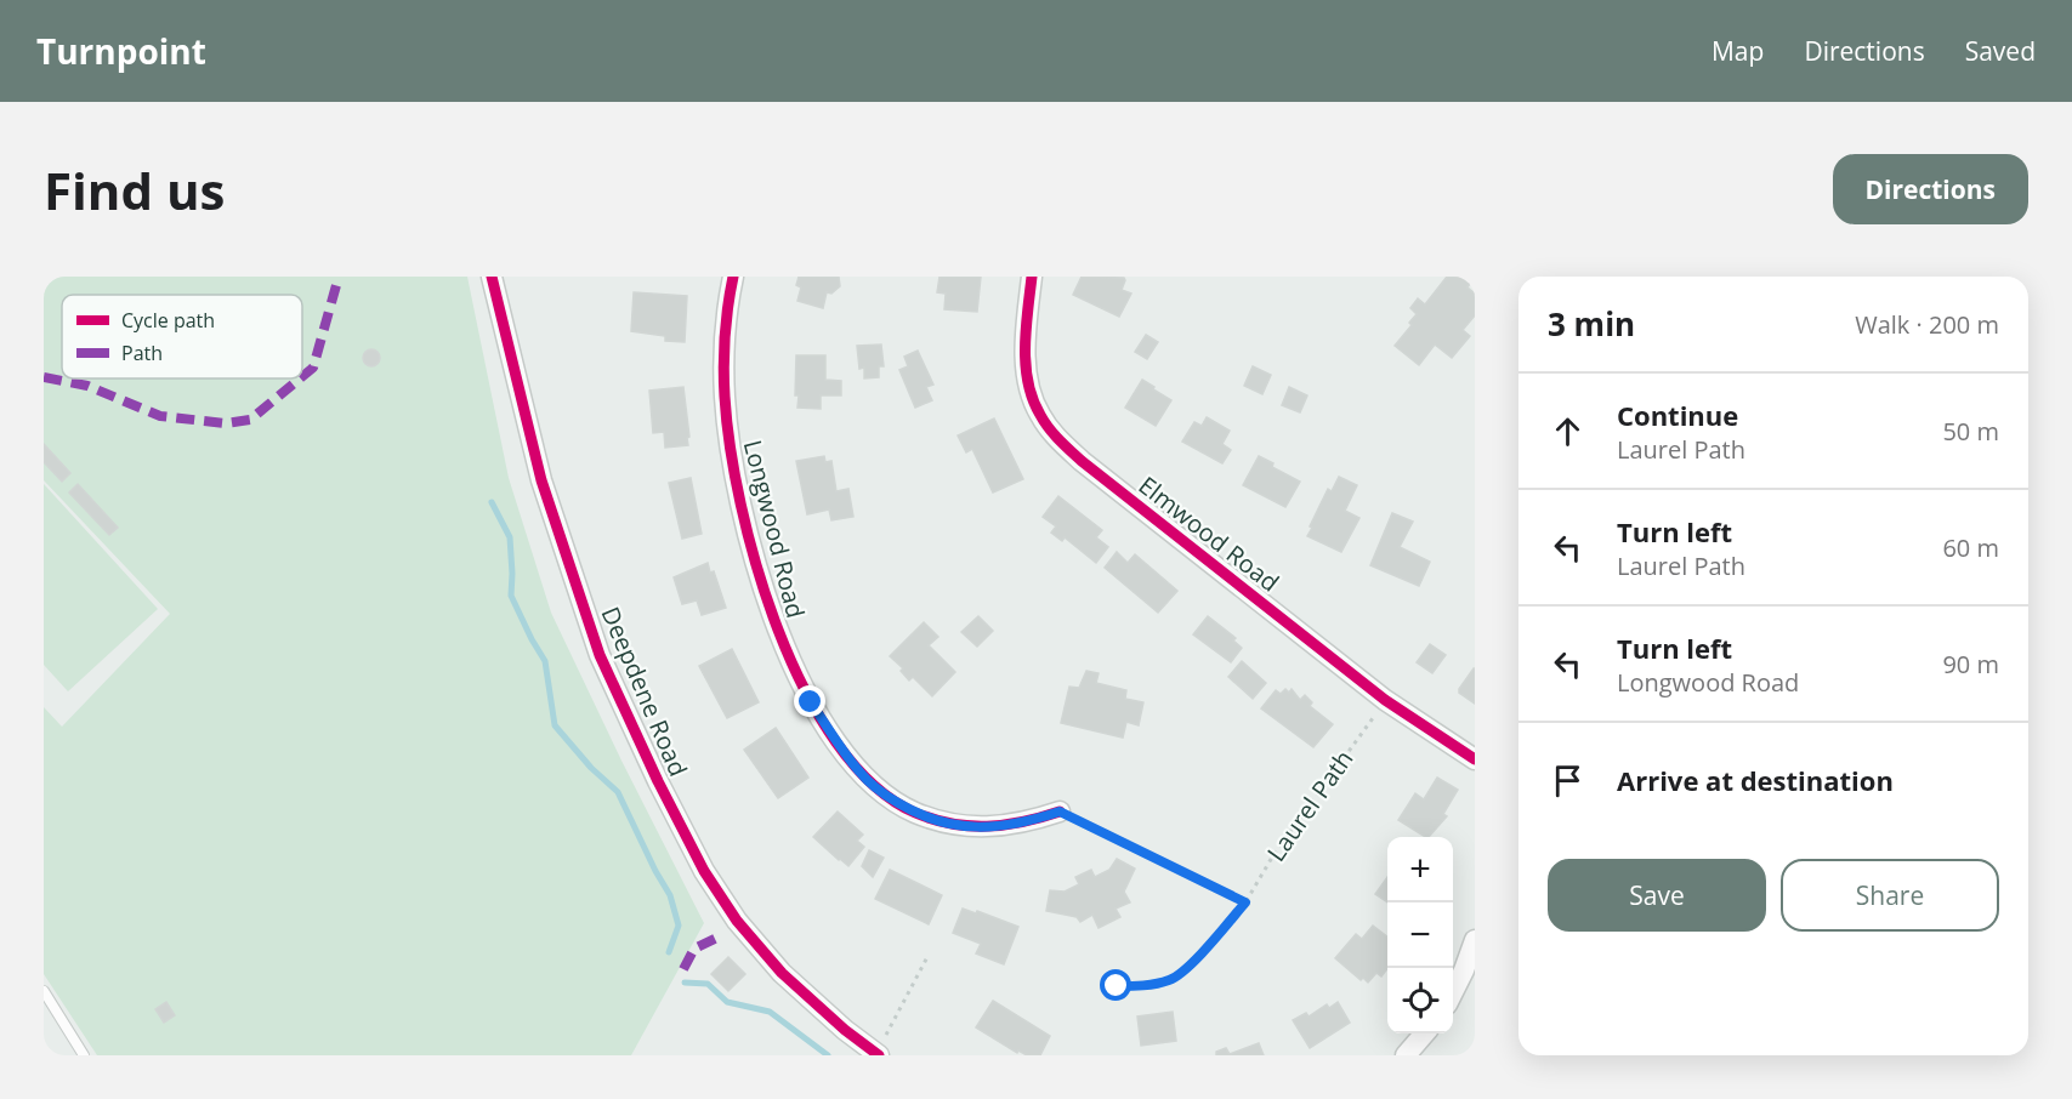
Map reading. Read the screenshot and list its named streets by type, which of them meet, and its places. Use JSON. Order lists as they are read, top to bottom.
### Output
{
  "streets": {
    "street": ["Longwood Road", "Elmwood Road", "Deepdene Road"],
    "path": ["Laurel Path"]
  },
  "legend": ["Cycle path", "Path"],
  "page": {
    "header": "Turnpoint",
    "nav": ["Map", "Directions", "Saved"],
    "buttons": [
      "Directions",
      ["Save", "Share"]
    ],
    "title": "Find us",
    "heading": ["3 min", "Walk · 200 m"],
    "list": [
      ["Continue", "Laurel Path", "50 m"],
      ["Turn left", "Laurel Path", "60 m"],
      ["Turn left", "Longwood Road", "90 m"],
      "Arrive at destination"
    ],
    "map_buttons": ["+", "−"]
  }
}
